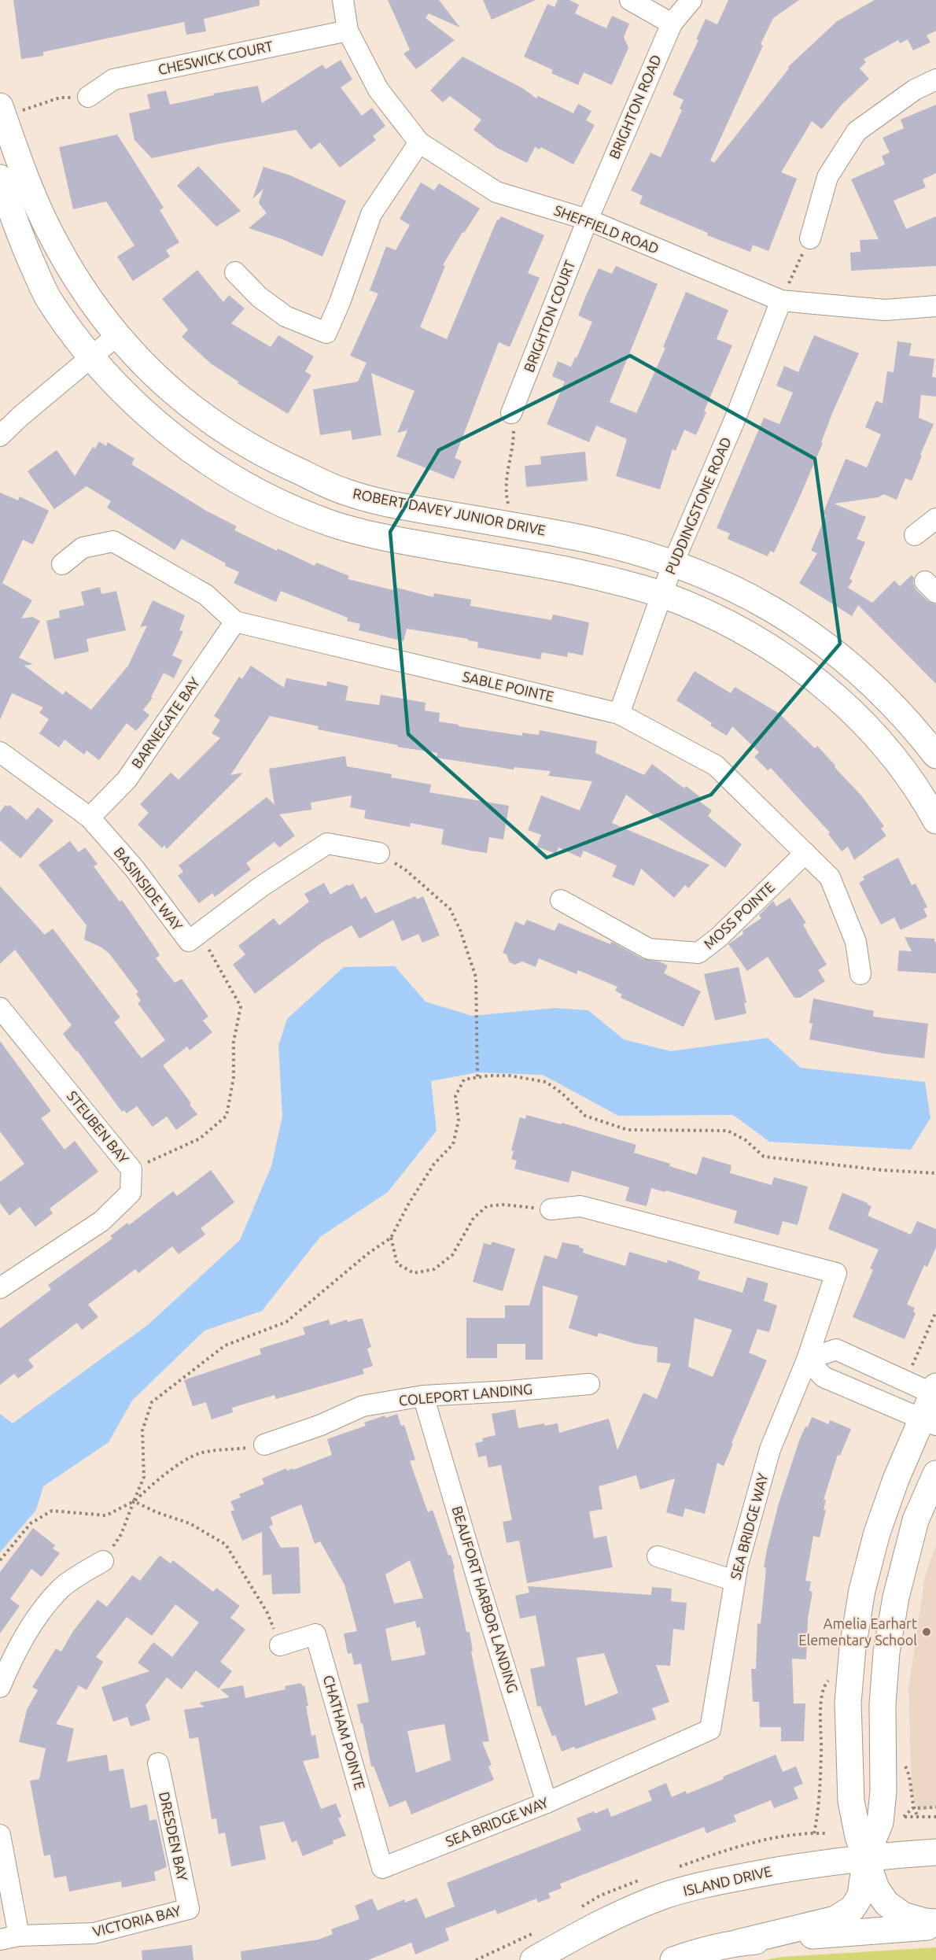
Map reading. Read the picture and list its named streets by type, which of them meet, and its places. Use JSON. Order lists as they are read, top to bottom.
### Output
{
  "streets": {
    "main road": ["ROBERT DAVEY JUNIOR DRIVE", "ISLAND DRIVE"],
    "street": [
      "CHESWICK COURT",
      "BRIGHTON ROAD",
      "SHEFFIELD ROAD",
      "BRIGHTON COURT",
      "PUDDINGSTONE ROAD",
      "SABLE POINTE",
      "BARNEGATE BAY",
      "BASINSIDE WAY",
      "MOSS POINTE",
      "STEUBEN BAY",
      "COLEPORT LANDING",
      "SEA BRIDGE WAY",
      "BEAUFORT HARBOR LANDING",
      "CHATHAM POINTE",
      "DRESDEN BAY",
      "VICTORIA BAY"
    ]
  },
  "crossings": [
    ["CHESWICK COURT", "SHEFFIELD ROAD"],
    ["BRIGHTON ROAD", "SHEFFIELD ROAD"],
    ["BRIGHTON ROAD", "BRIGHTON COURT"],
    ["SHEFFIELD ROAD", "BRIGHTON COURT"],
    ["SHEFFIELD ROAD", "PUDDINGSTONE ROAD"],
    ["PUDDINGSTONE ROAD", "ROBERT DAVEY JUNIOR DRIVE"],
    ["PUDDINGSTONE ROAD", "SABLE POINTE"],
    ["SABLE POINTE", "BARNEGATE BAY"],
    ["SABLE POINTE", "MOSS POINTE"],
    ["BARNEGATE BAY", "BASINSIDE WAY"],
    ["COLEPORT LANDING", "BEAUFORT HARBOR LANDING"],
    ["SEA BRIDGE WAY", "BEAUFORT HARBOR LANDING"],
    ["SEA BRIDGE WAY", "CHATHAM POINTE"],
    ["DRESDEN BAY", "VICTORIA BAY"]
  ],
  "places": ["Amelia Earhart Elementary School"]
}
